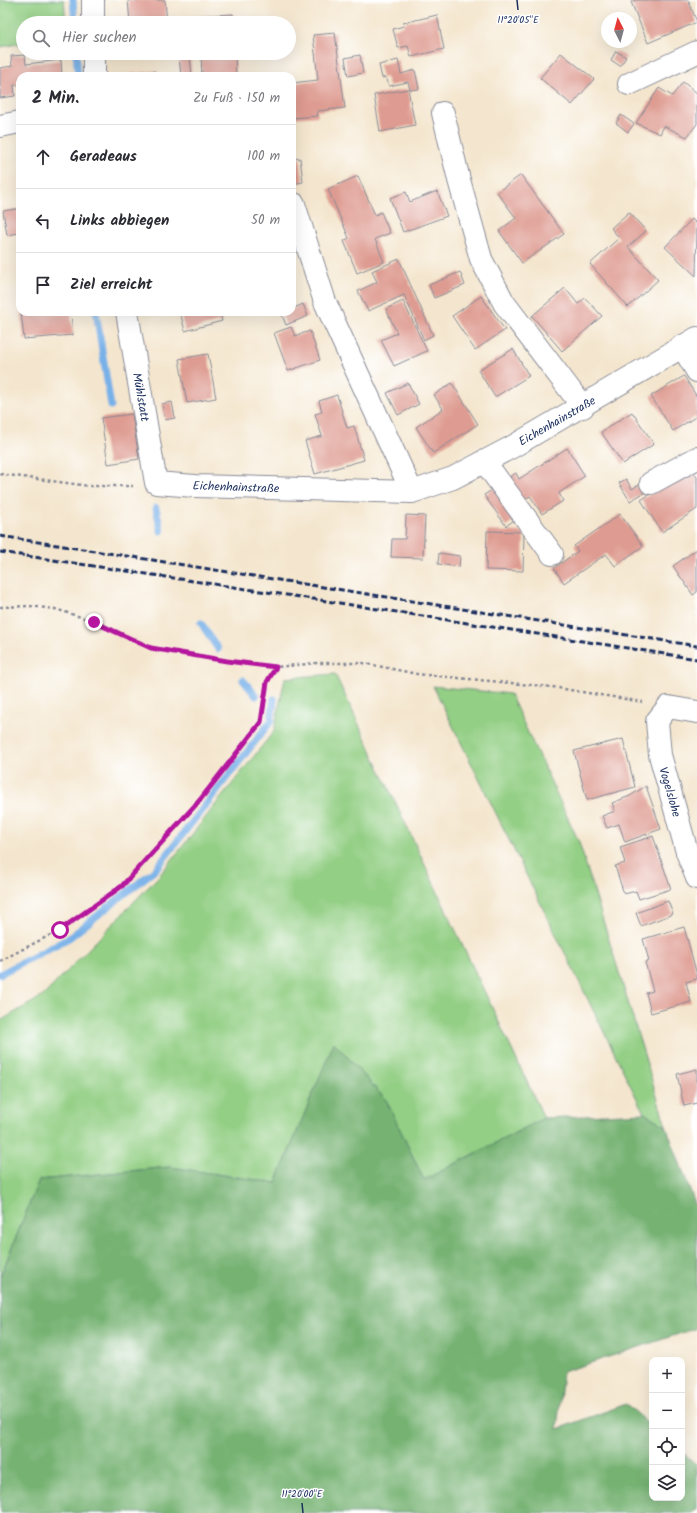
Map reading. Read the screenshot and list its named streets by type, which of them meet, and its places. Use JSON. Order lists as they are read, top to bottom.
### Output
{
  "streets": {
    "street": ["Mühlstatt", "Eichenhainstraße", "Vogelslohe"]
  },
  "crossings": [
    ["Mühlstatt", "Eichenhainstraße"]
  ],
  "north": "top",
  "page": {
    "search": "Hier suchen",
    "heading": ["2 Min.", "Zu Fuß · 150 m"],
    "list": [
      ["Geradeaus", "100 m"],
      ["Links abbiegen", "50 m"],
      "Ziel erreicht"
    ],
    "map_buttons": ["+", "−"]
  },
  "coordinates": ["11°20'05\"E", "11°20'00\"E"]
}
